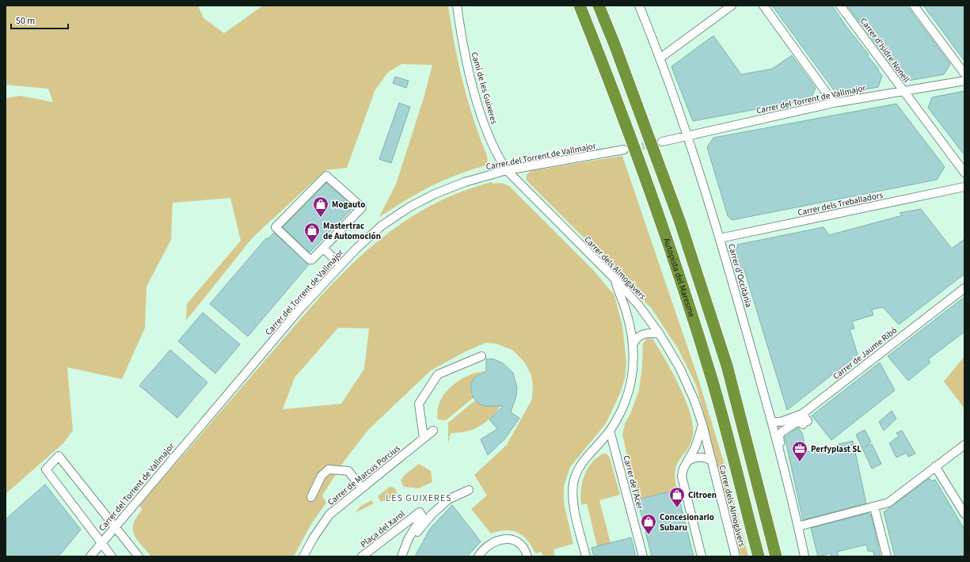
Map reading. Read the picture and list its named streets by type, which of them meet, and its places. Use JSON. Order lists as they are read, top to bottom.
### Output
{
  "streets": {
    "highway": ["Autopista del Maresme"],
    "street": [
      "Carrer d'Isidre Nonell",
      "Camí de les Guixeres",
      "Carrer del Torrent de Vallmajor",
      "Carrer dels Treballadors",
      "Carrer dels Almogàvers",
      "Carrer d'Occitània",
      "Carrer de Jaume Ribó",
      "Carrer de Marcus Porcius",
      "Carrer de l'Acer",
      "Plaça del Xarol"
    ]
  },
  "crossings": [
    ["Carrer d'Isidre Nonell", "Carrer del Torrent de Vallmajor"],
    ["Camí de les Guixeres", "Carrer del Torrent de Vallmajor"],
    ["Camí de les Guixeres", "Carrer dels Almogàvers"],
    ["Carrer del Torrent de Vallmajor", "Carrer dels Almogàvers"],
    ["Carrer del Torrent de Vallmajor", "Carrer d'Occitània"],
    ["Carrer dels Treballadors", "Carrer d'Occitània"],
    ["Carrer d'Occitània", "Carrer de Jaume Ribó"]
  ],
  "districts": ["LES GUIXERES"],
  "places": {
    "shop": [
      "Mogauto",
      "Mastertrac de Automoción",
      "Citroen",
      "Concesionario Subaru"
    ],
    "office": ["Perfyplast SL"]
  },
  "scale_bar": "50 m"
}
